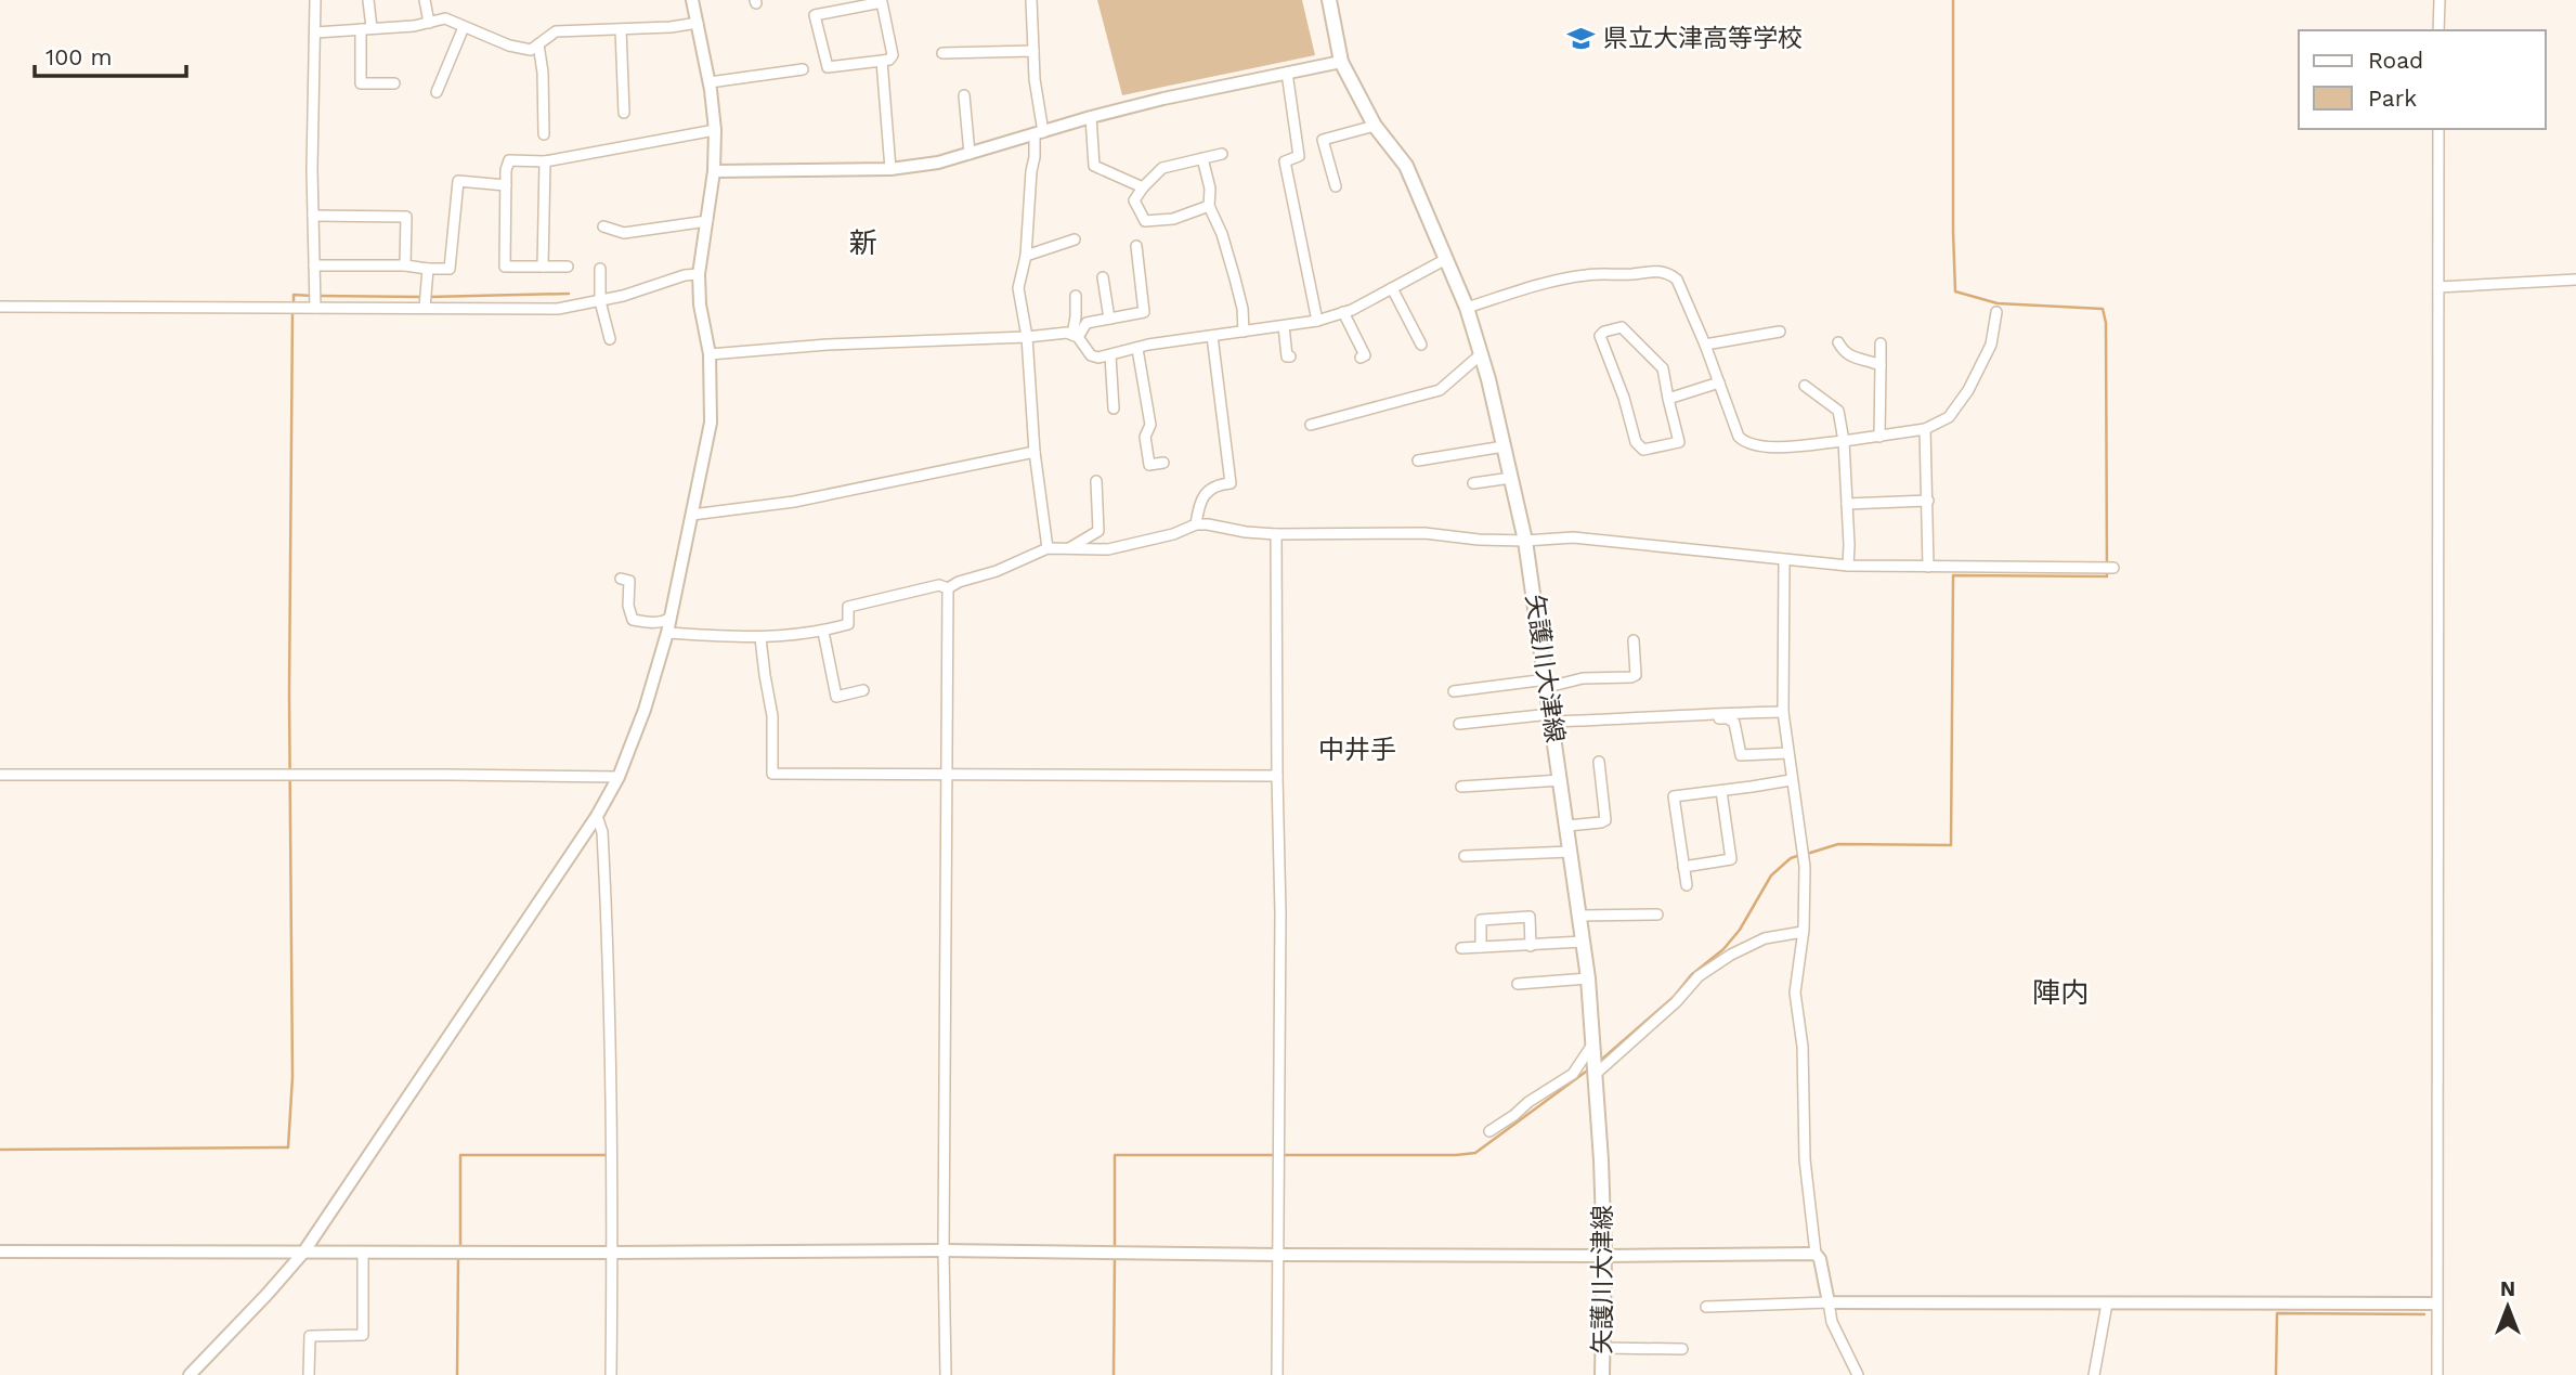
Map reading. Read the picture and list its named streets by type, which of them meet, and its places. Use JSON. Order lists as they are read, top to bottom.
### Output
{
  "streets": {
    "main road": ["矢護川大津線"]
  },
  "districts": ["新", "中井手", "陣内"],
  "places": {
    "school or university": ["県立大津高等学校"]
  },
  "legend": ["Road", "Park"],
  "scale_bar": "100 m",
  "north": "top"
}
